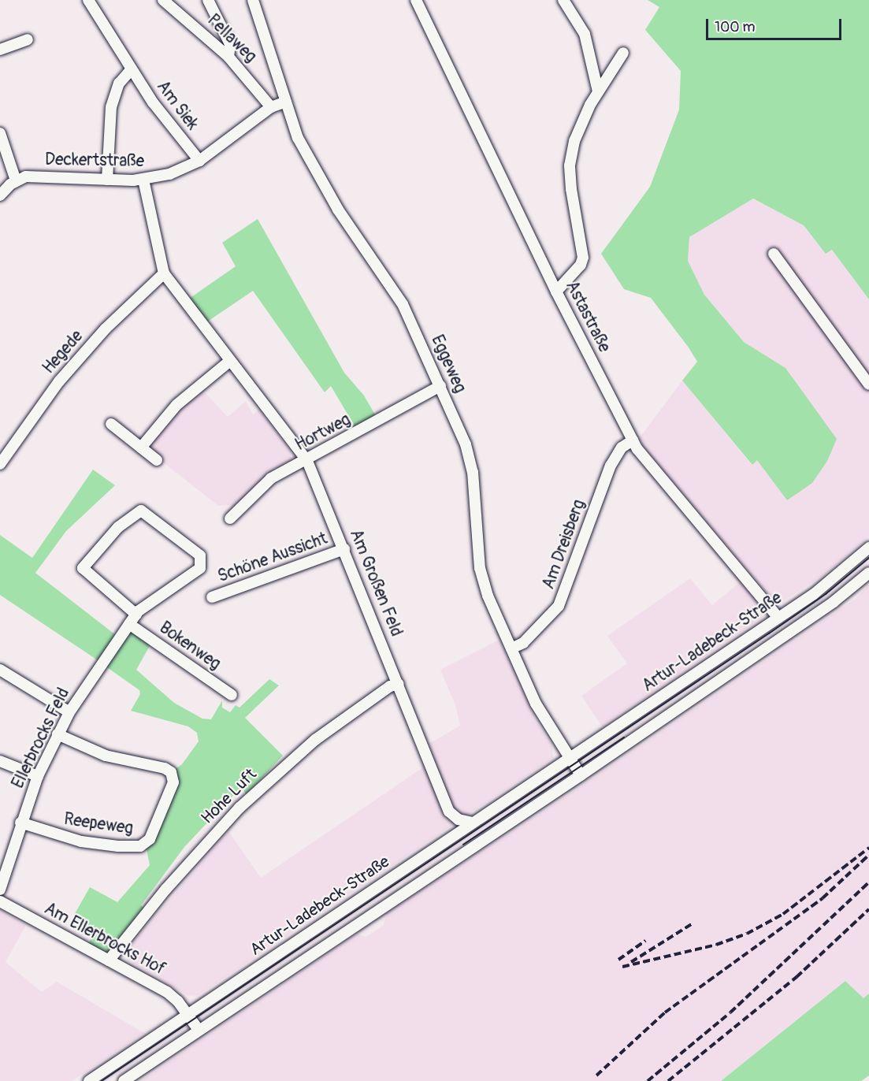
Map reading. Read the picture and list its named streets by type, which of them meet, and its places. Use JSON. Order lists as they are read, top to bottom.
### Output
{
  "streets": {
    "street": [
      "Pellaweg",
      "Am Siek",
      "Deckertstraße",
      "Astastraße",
      "Hegede",
      "Eggeweg",
      "Hortweg",
      "Am Dreisberg",
      "Schöne Aussicht",
      "Am Großen Feld",
      "Artur-Ladebeck-Straße",
      "Bokenweg",
      "Ellerbrocks Feld",
      "Hohe Luft",
      "Reepeweg",
      "Am Ellerbrocks Hof"
    ]
  },
  "crossings": [
    ["Pellaweg", "Deckertstraße"],
    ["Am Siek", "Deckertstraße"],
    ["Deckertstraße", "Eggeweg"],
    ["Deckertstraße", "Am Großen Feld"],
    ["Astastraße", "Am Dreisberg"],
    ["Astastraße", "Artur-Ladebeck-Straße"],
    ["Hegede", "Am Großen Feld"],
    ["Eggeweg", "Hortweg"],
    ["Eggeweg", "Am Dreisberg"],
    ["Eggeweg", "Artur-Ladebeck-Straße"],
    ["Hortweg", "Am Großen Feld"],
    ["Schöne Aussicht", "Am Großen Feld"],
    ["Am Großen Feld", "Artur-Ladebeck-Straße"],
    ["Am Großen Feld", "Hohe Luft"],
    ["Artur-Ladebeck-Straße", "Am Ellerbrocks Hof"],
    ["Bokenweg", "Ellerbrocks Feld"],
    ["Ellerbrocks Feld", "Reepeweg"],
    ["Hohe Luft", "Am Ellerbrocks Hof"]
  ],
  "scale_bar": "100 m"
}
